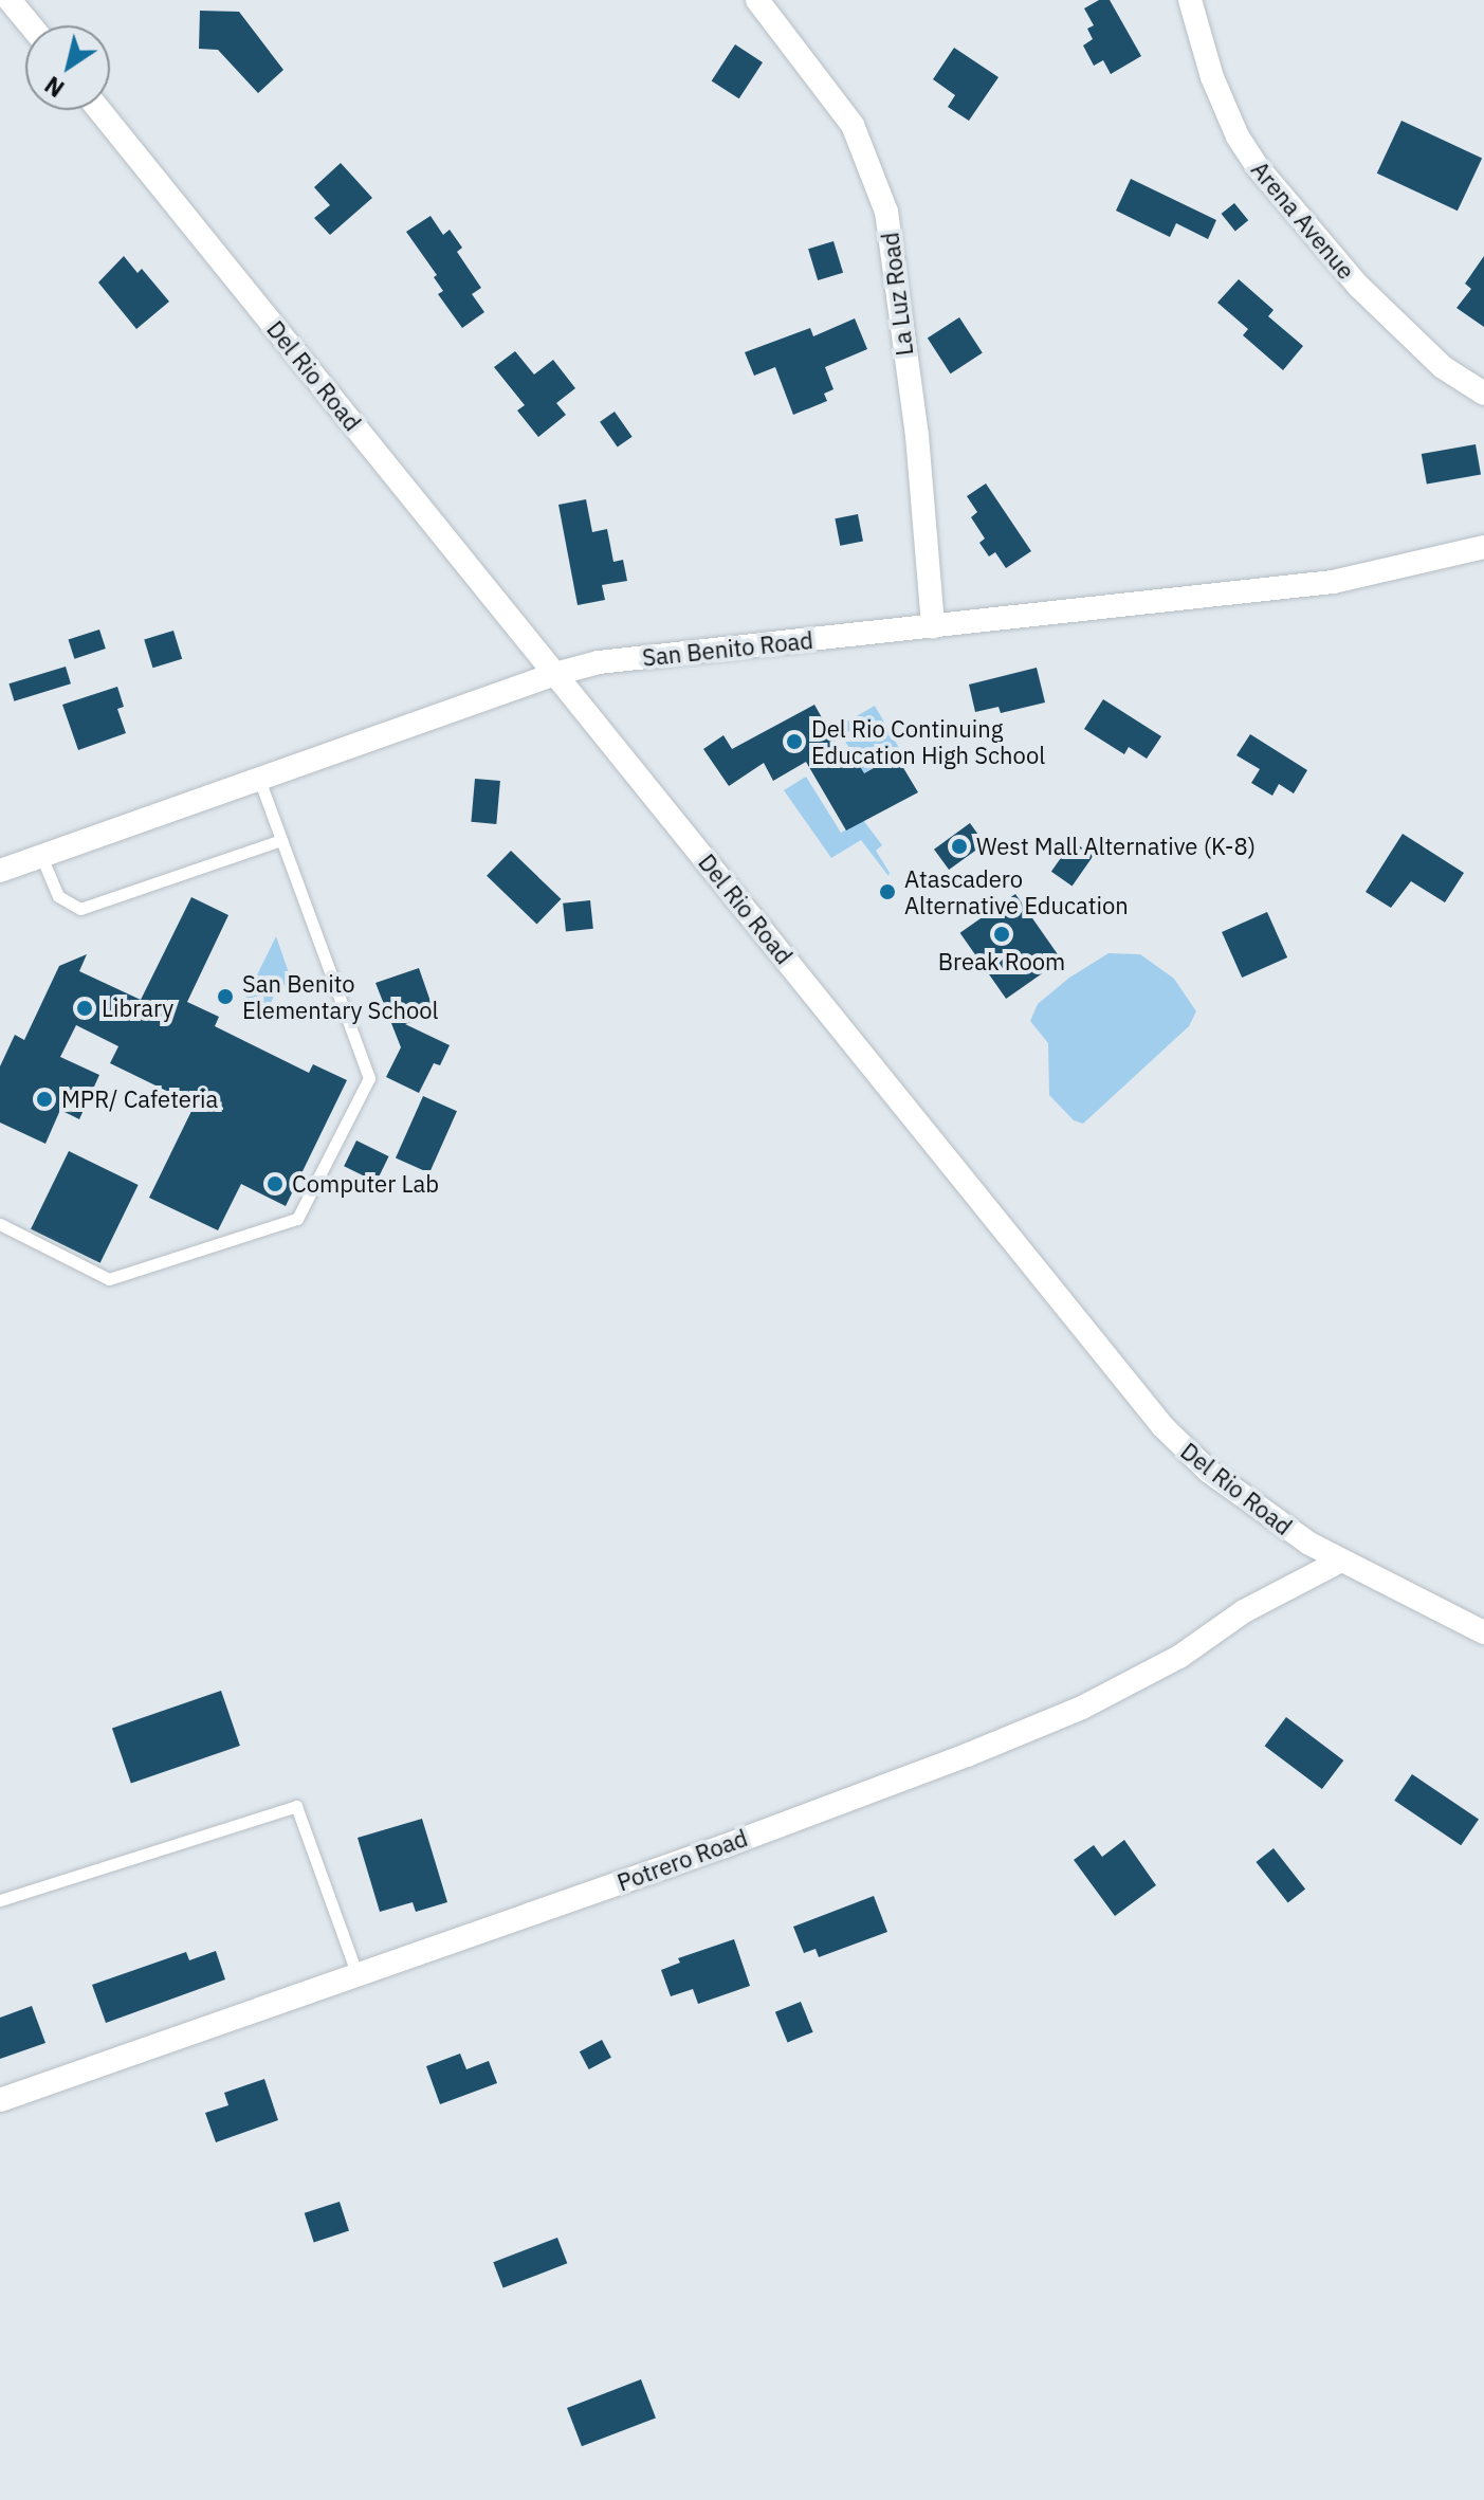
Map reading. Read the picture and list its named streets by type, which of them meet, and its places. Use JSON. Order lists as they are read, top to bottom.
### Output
{
  "streets": {
    "street": [
      "Arena Avenue",
      "La Luz Road",
      "Del Rio Road",
      "San Benito Road",
      "Potrero Road"
    ]
  },
  "crossings": [
    ["La Luz Road", "San Benito Road"],
    ["Del Rio Road", "San Benito Road"],
    ["Del Rio Road", "Potrero Road"]
  ],
  "places": [
    "Del Rio Continuing Education High School",
    "West Mall Alternative (K-8)",
    "Atascadero Alternative Education",
    "Break Room",
    "San Benito Elementary School",
    "Library",
    "MPR/ Cafeteria",
    "Computer Lab"
  ],
  "north": "bottom left"
}
